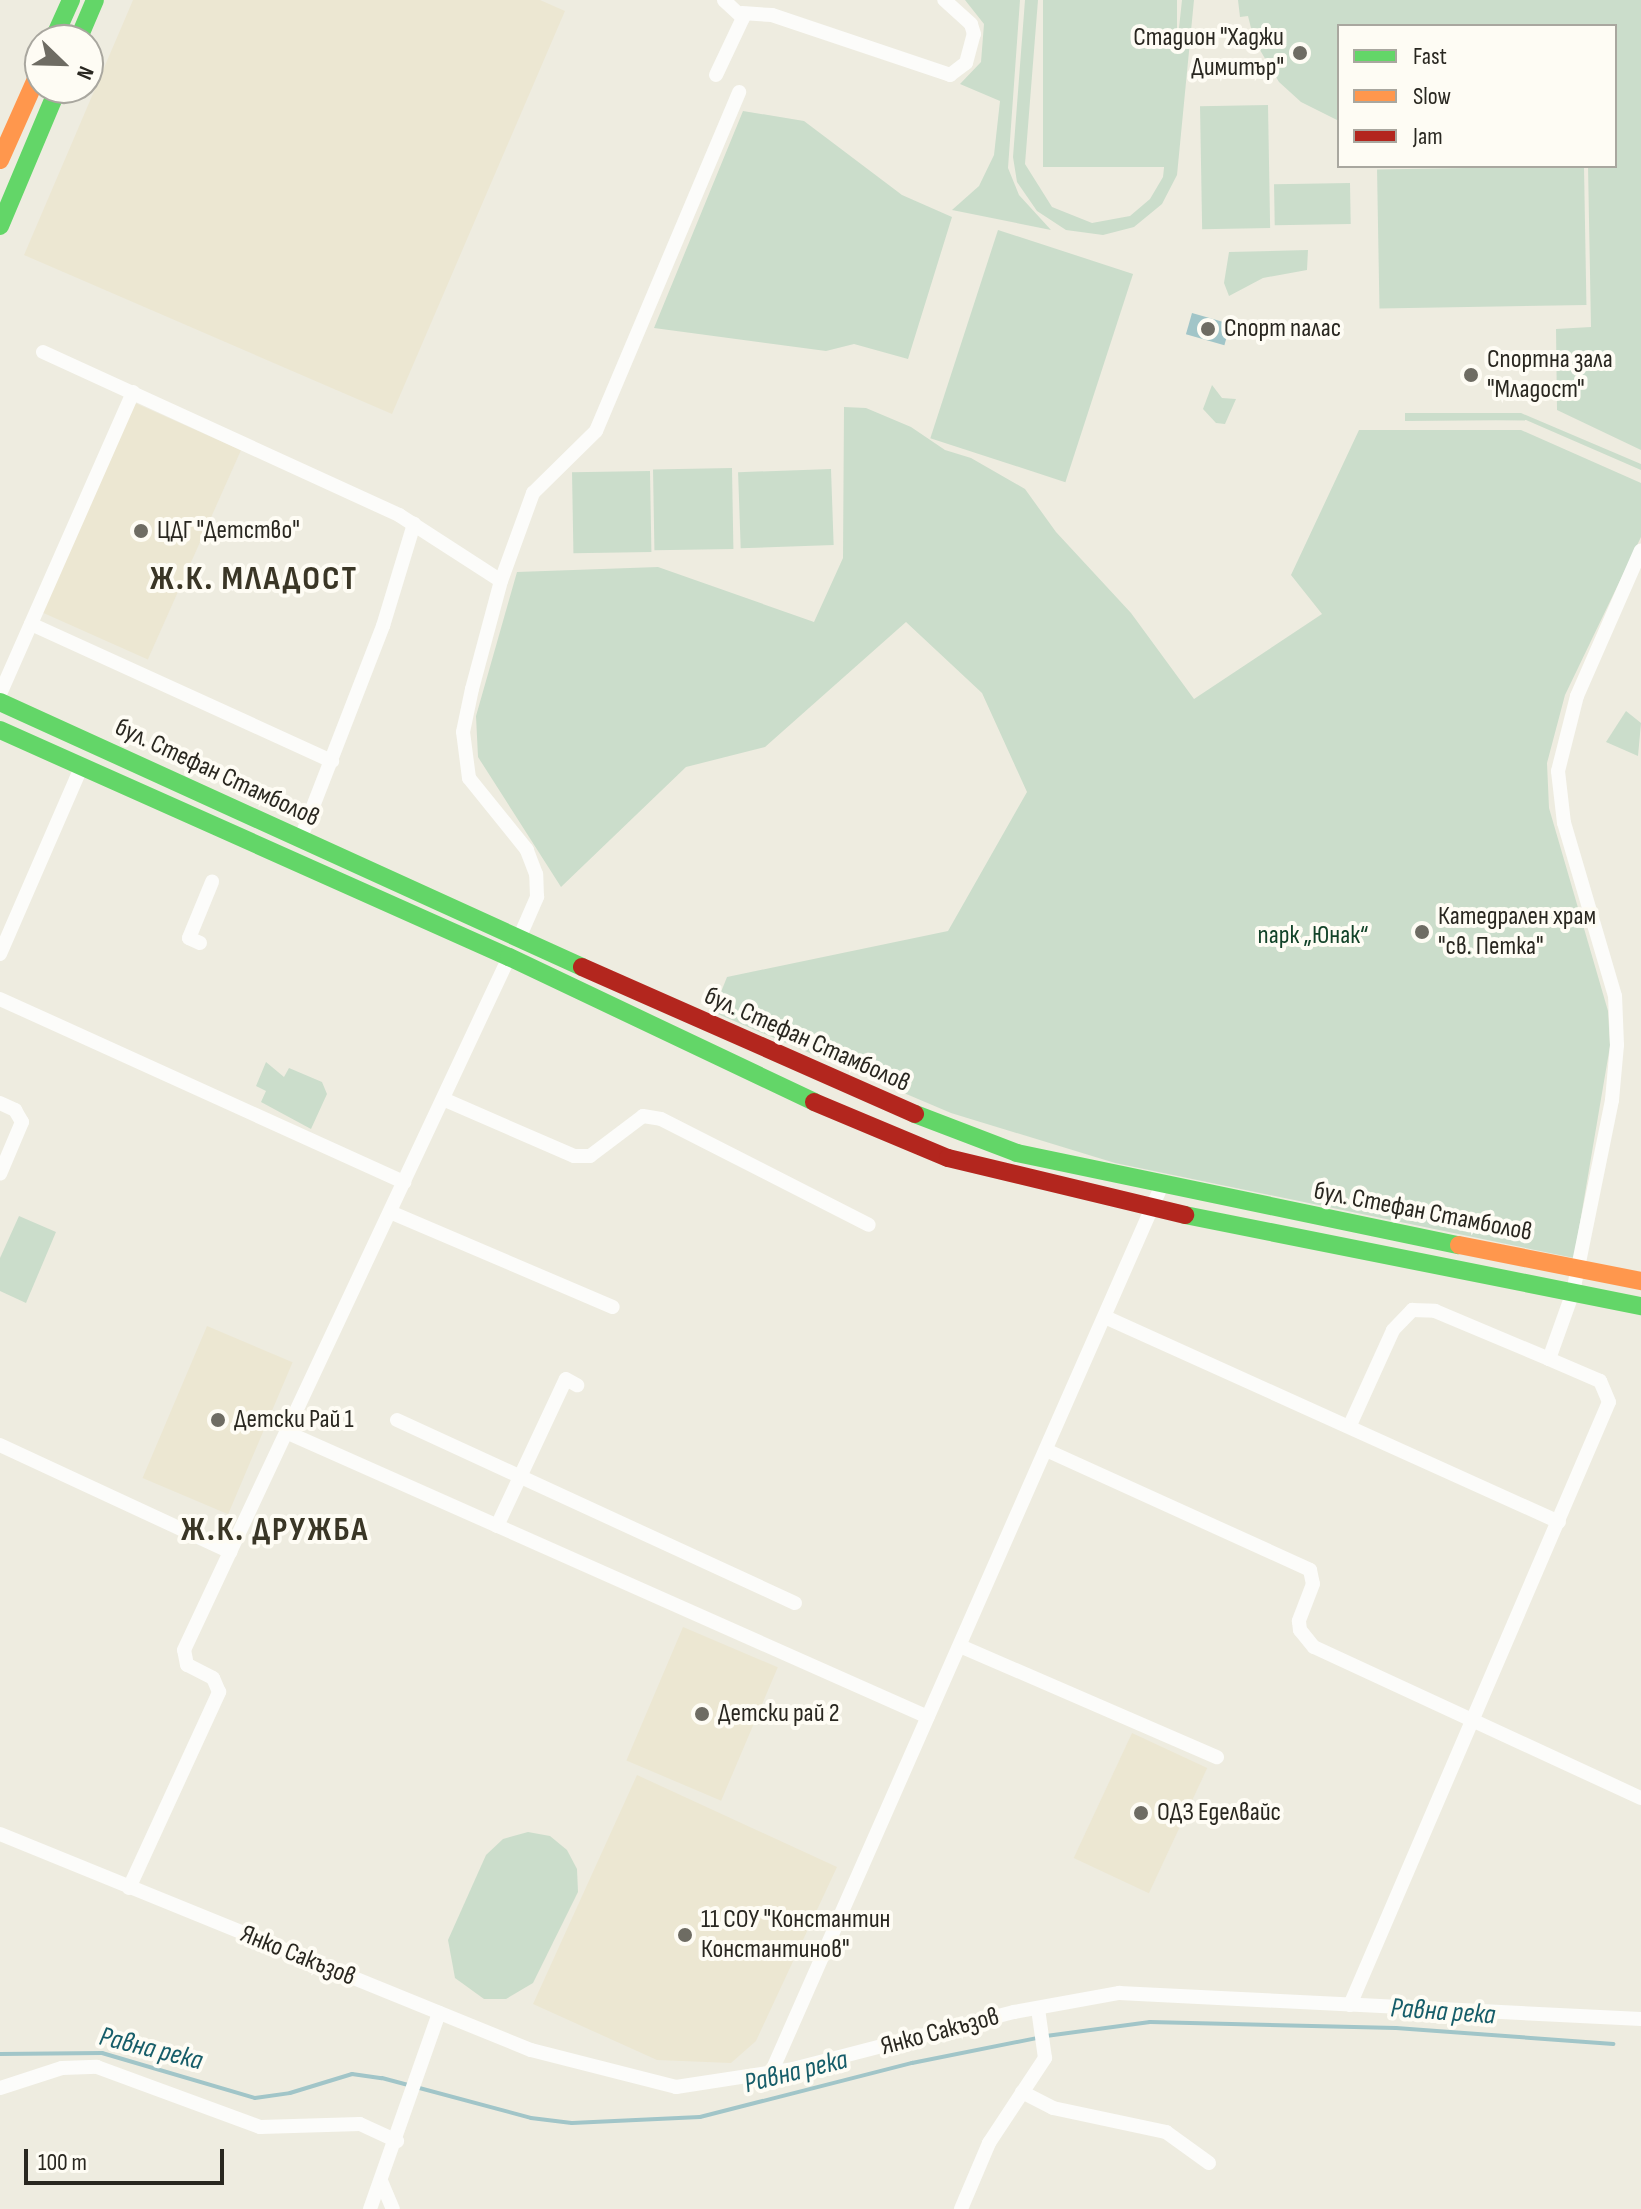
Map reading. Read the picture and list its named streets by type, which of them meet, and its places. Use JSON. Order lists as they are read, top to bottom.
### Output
{
  "streets": {
    "main road": ["бул. Стефан Стамболов"],
    "street": ["Янко Сакъзов"]
  },
  "districts": ["Ж.К. МЛАДОСТ", "Ж.К. ДРУЖБА"],
  "water": ["Равна река"],
  "parks": ["парк „Юнак“"],
  "places": [
    "Стадион \"Хаджи Димитър\"",
    "Спорт палас",
    "Спортна зала \"Младост\"",
    "ЦДГ \"Детство\"",
    "Катедрален храм \"св. Петка\"",
    "Детски Рай 1",
    "Детски рай 2",
    "ОДЗ Еделвайс",
    "11 СОУ \"Константин Константинов\""
  ],
  "legend": ["Fast", "Slow", "Jam"],
  "scale_bar": "100 m",
  "north": "bottom right"
}
